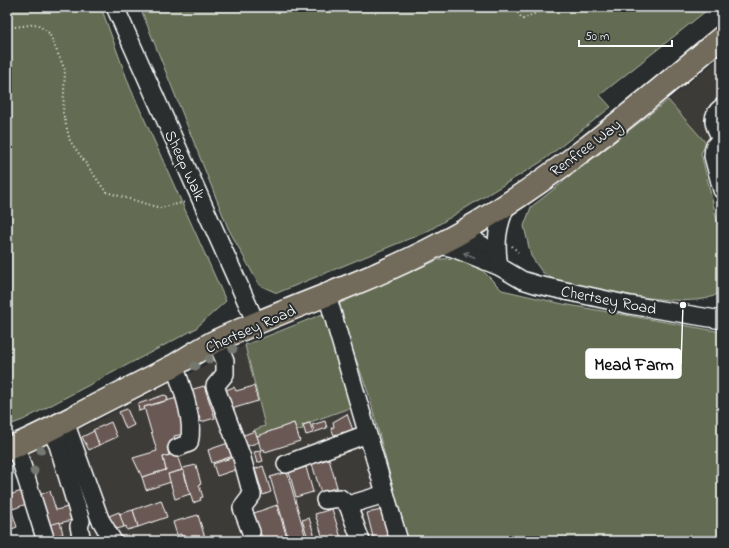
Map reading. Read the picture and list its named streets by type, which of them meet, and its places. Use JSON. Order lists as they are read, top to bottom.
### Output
{
  "streets": {
    "main road": ["Renfree Way", "Chertsey Road"],
    "street": ["Sheep Walk"]
  },
  "crossings": [
    ["Renfree Way", "Chertsey Road"],
    ["Sheep Walk", "Chertsey Road"]
  ],
  "places": ["Mead Farm"],
  "scale_bar": "50 m"
}
